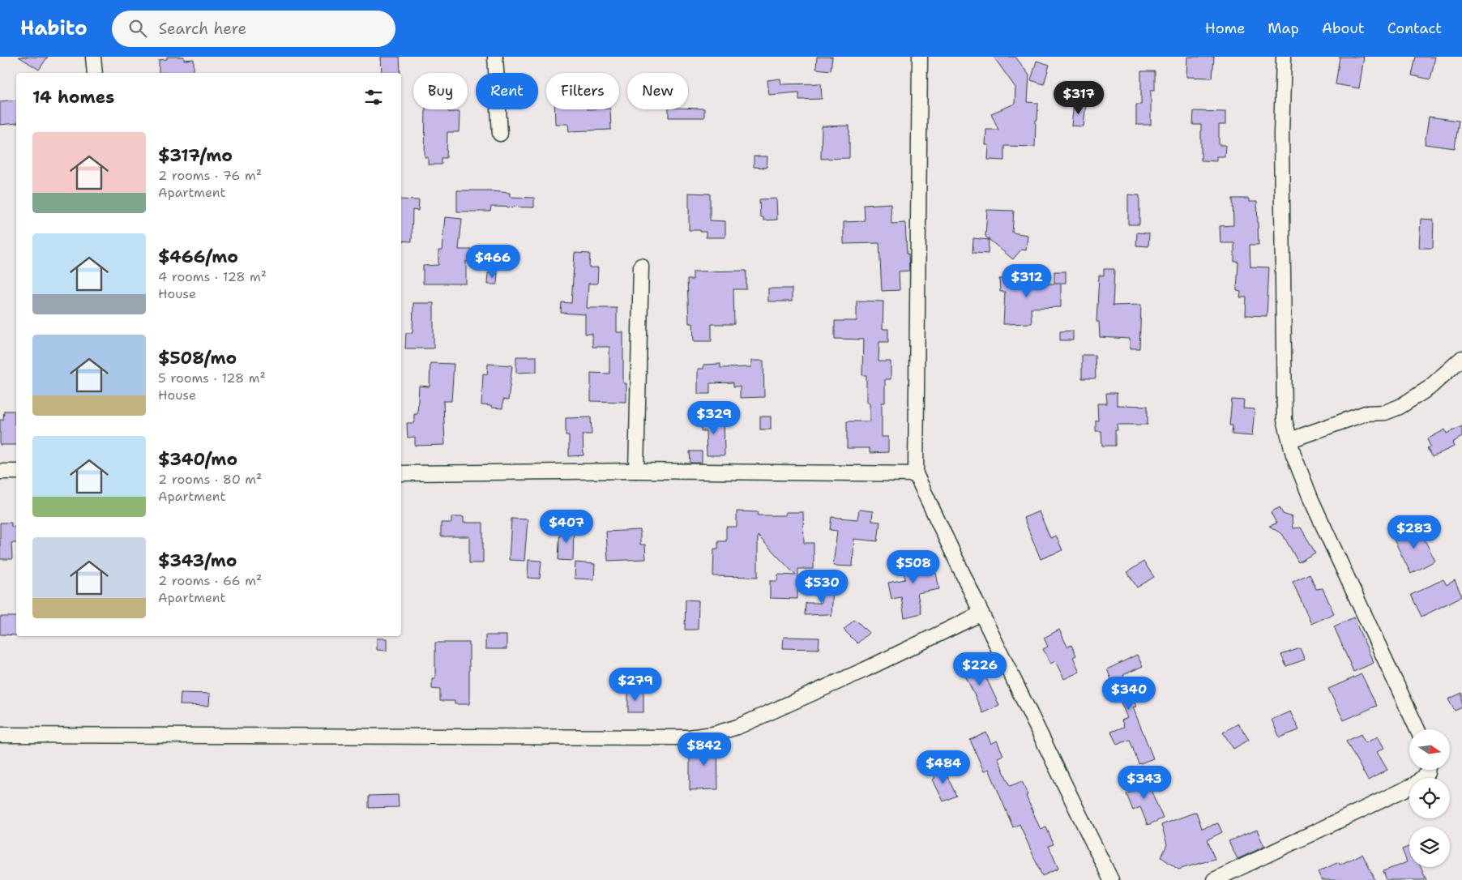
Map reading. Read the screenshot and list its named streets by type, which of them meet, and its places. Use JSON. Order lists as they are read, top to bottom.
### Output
{
  "north": "right",
  "page": {
    "header": "Habito",
    "search": "Search here",
    "nav": [
      "Home",
      "Map",
      "About",
      "Contact"
    ],
    "chip": [
      "Buy",
      "Rent",
      "Filters",
      "New"
    ],
    "heading": "14 homes",
    "price": [
      "$317",
      "$466",
      "$312",
      "$329",
      "$407",
      "$283",
      "$508",
      "$530",
      "$226",
      "$279",
      "$340",
      "$842",
      "$484",
      "$343"
    ],
    "list": [
      {
        "name": "$317/mo",
        "note": "2 rooms · 76 m² · Apartment"
      },
      {
        "name": "$466/mo",
        "note": "4 rooms · 128 m² · House"
      },
      {
        "name": "$508/mo",
        "note": "5 rooms · 128 m² · House"
      },
      {
        "name": "$340/mo",
        "note": "2 rooms · 80 m² · Apartment"
      },
      {
        "name": "$343/mo",
        "note": "2 rooms · 66 m² · Apartment"
      }
    ]
  }
}
